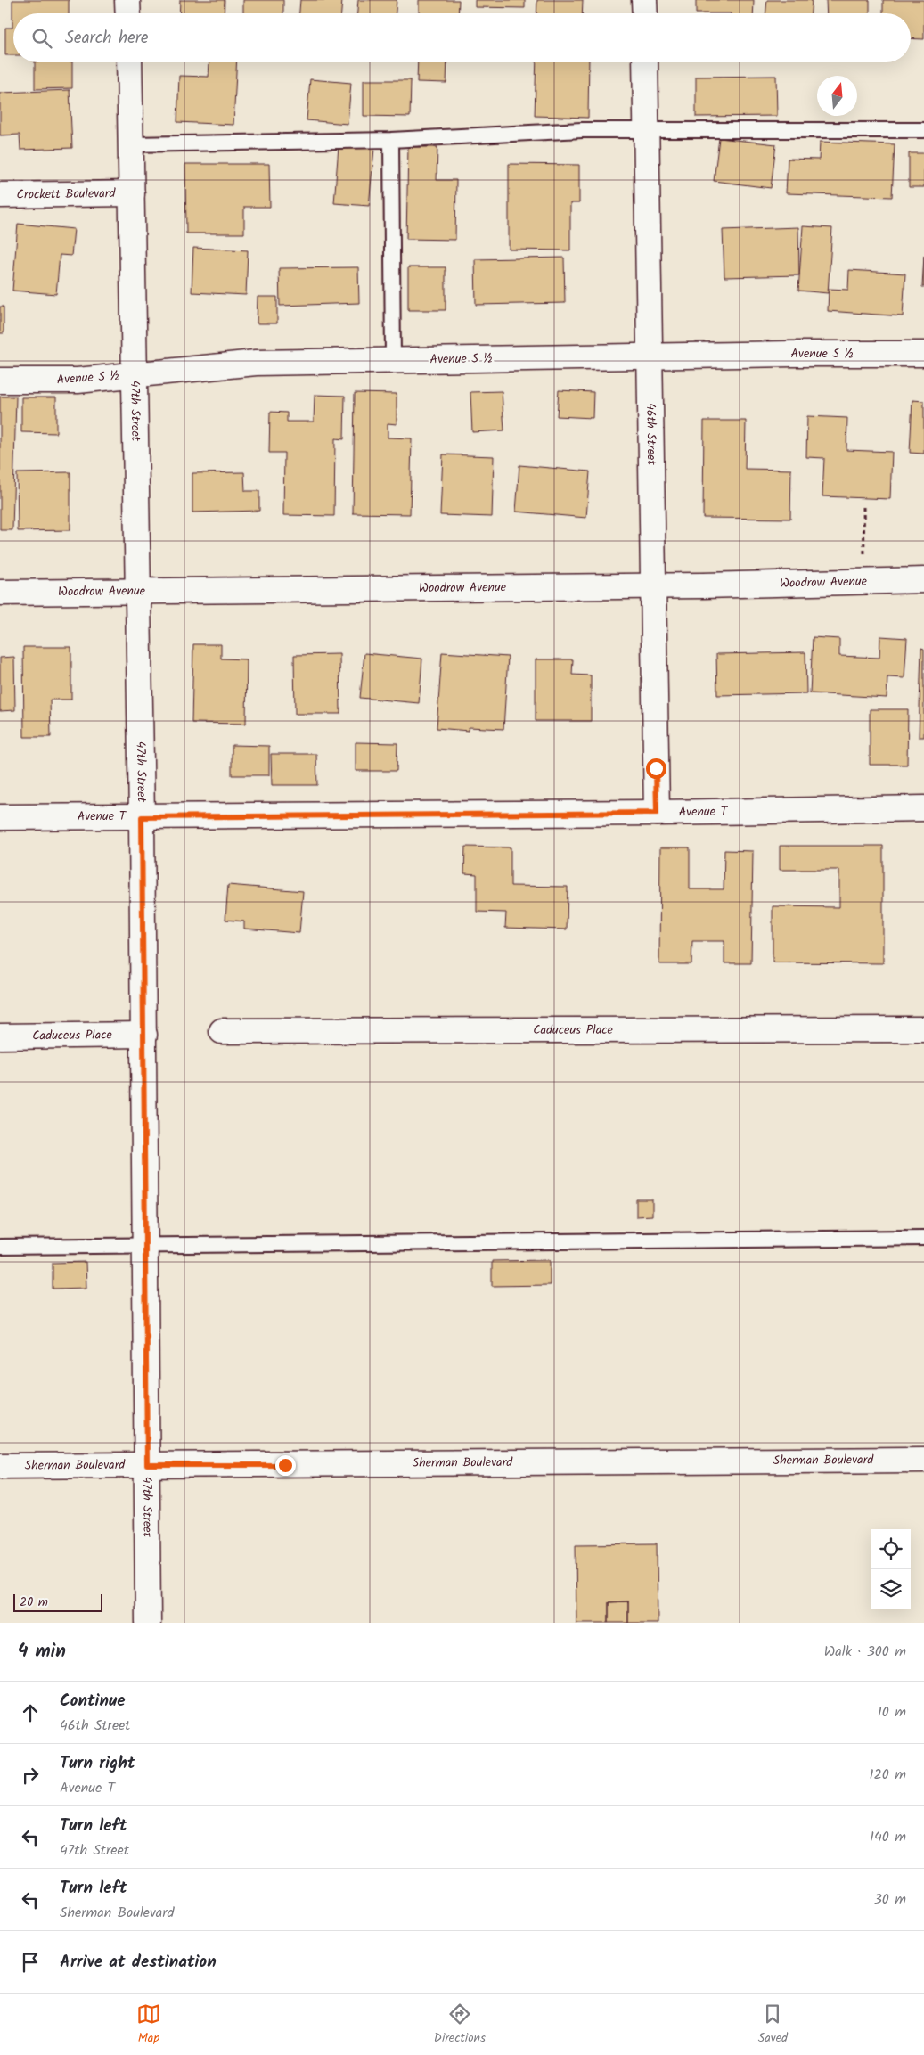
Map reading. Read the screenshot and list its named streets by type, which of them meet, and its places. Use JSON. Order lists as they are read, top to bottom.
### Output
{
  "streets": {
    "street": [
      "Crockett Boulevard",
      "Avenue S ½",
      "47th Street",
      "46th Street",
      "Woodrow Avenue",
      "Avenue T",
      "Caduceus Place",
      "Sherman Boulevard"
    ]
  },
  "crossings": [
    ["Crockett Boulevard", "47th Street"],
    ["Avenue S ½", "47th Street"],
    ["Avenue S ½", "46th Street"],
    ["47th Street", "Woodrow Avenue"],
    ["47th Street", "Avenue T"],
    ["47th Street", "Caduceus Place"],
    ["47th Street", "Sherman Boulevard"],
    ["46th Street", "Woodrow Avenue"],
    ["46th Street", "Avenue T"]
  ],
  "scale_bar": "20 m",
  "north": "top",
  "page": {
    "search": "Search here",
    "scale": "20 m",
    "heading": ["4 min", "Walk · 300 m"],
    "list": [
      ["Continue", "46th Street", "10 m"],
      ["Turn right", "Avenue T", "120 m"],
      ["Turn left", "47th Street", "140 m"],
      ["Turn left", "Sherman Boulevard", "30 m"],
      "Arrive at destination"
    ],
    "nav": ["Map", "Directions", "Saved"]
  }
}
